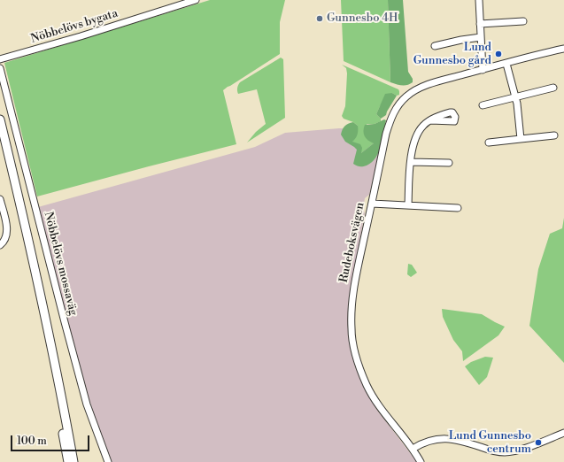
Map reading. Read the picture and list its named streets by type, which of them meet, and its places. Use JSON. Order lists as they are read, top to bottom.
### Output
{
  "streets": {
    "street": ["Nöbbelövs bygata", "Rudeboksvägen", "Nöbbelövs mossaväg"]
  },
  "places": ["Gunnesbo 4H", "Lund Gunnesbo gård", "Lund Gunnesbo centrum"],
  "scale_bar": "100 m"
}
